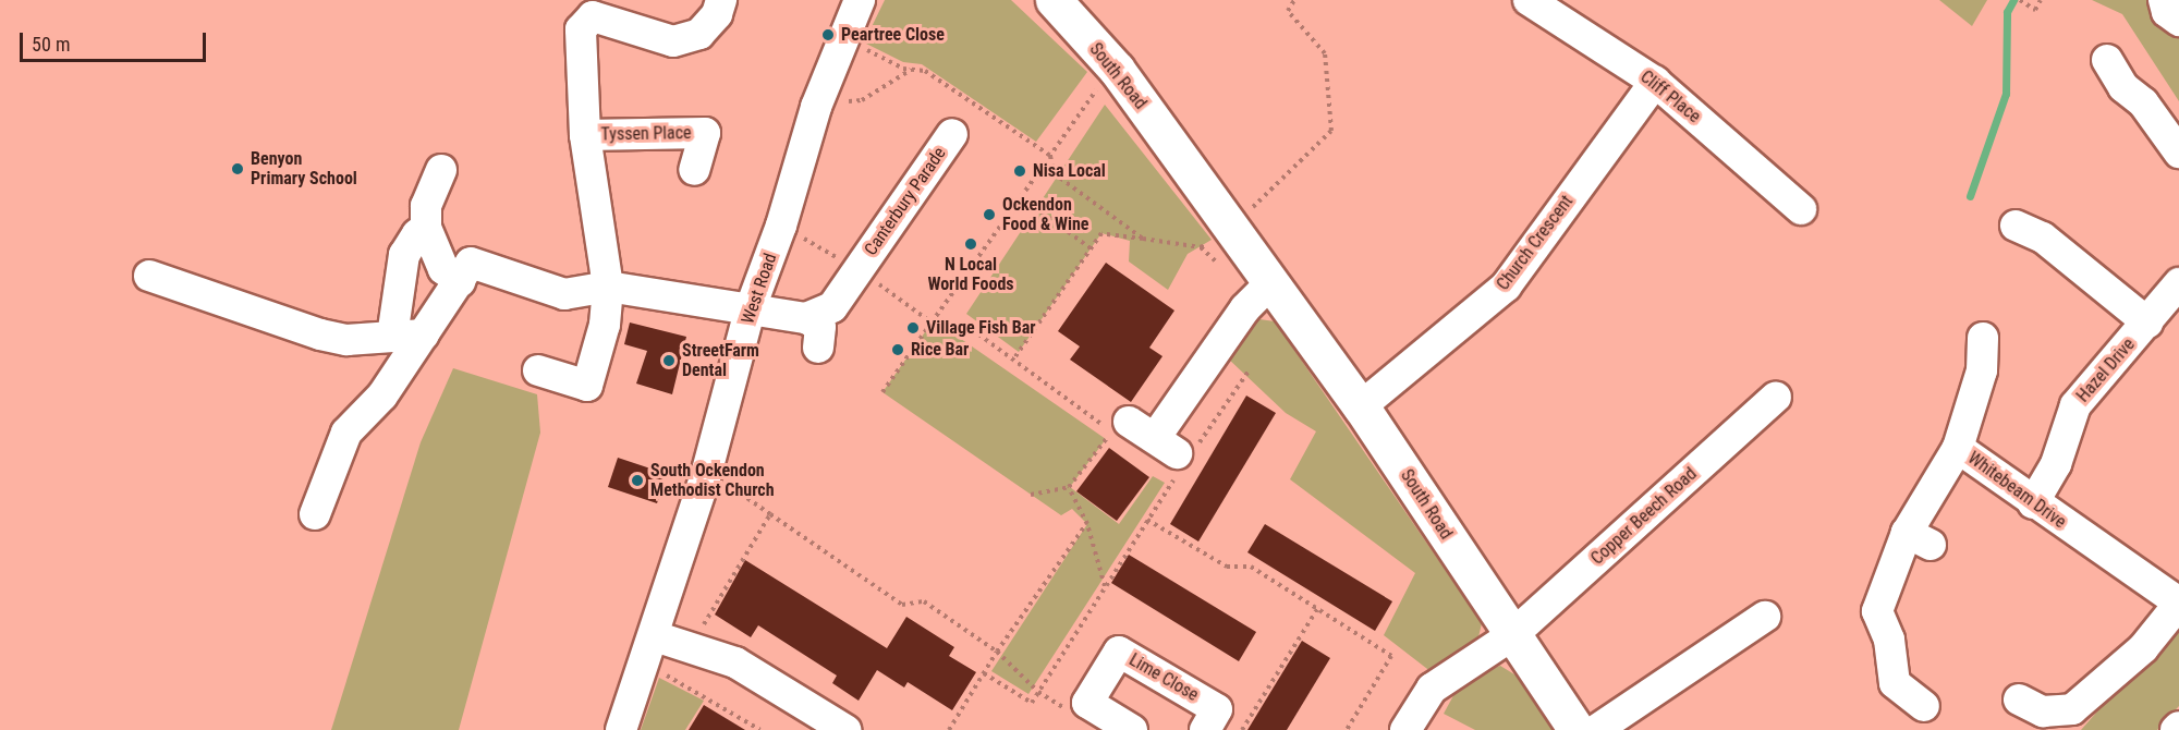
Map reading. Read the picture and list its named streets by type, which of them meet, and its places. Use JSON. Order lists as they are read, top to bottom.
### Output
{
  "streets": {
    "main road": ["South Road"],
    "street": [
      "Cliff Place",
      "Tyssen Place",
      "Canterbury Parade",
      "Church Crescent",
      "West Road",
      "Hazel Drive",
      "Whitebeam Drive",
      "Copper Beech Road",
      "Lime Close"
    ]
  },
  "crossings": [
    ["South Road", "Church Crescent"],
    ["South Road", "Copper Beech Road"],
    ["Cliff Place", "Church Crescent"],
    ["Hazel Drive", "Whitebeam Drive"]
  ],
  "places": [
    "Peartree Close",
    "Benyon Primary School",
    "Nisa Local",
    "Ockendon Food & Wine",
    "N Local World Foods",
    "Village Fish Bar",
    "Rice Bar",
    "StreetFarm Dental",
    "South Ockendon Methodist Church"
  ],
  "scale_bar": "50 m"
}
